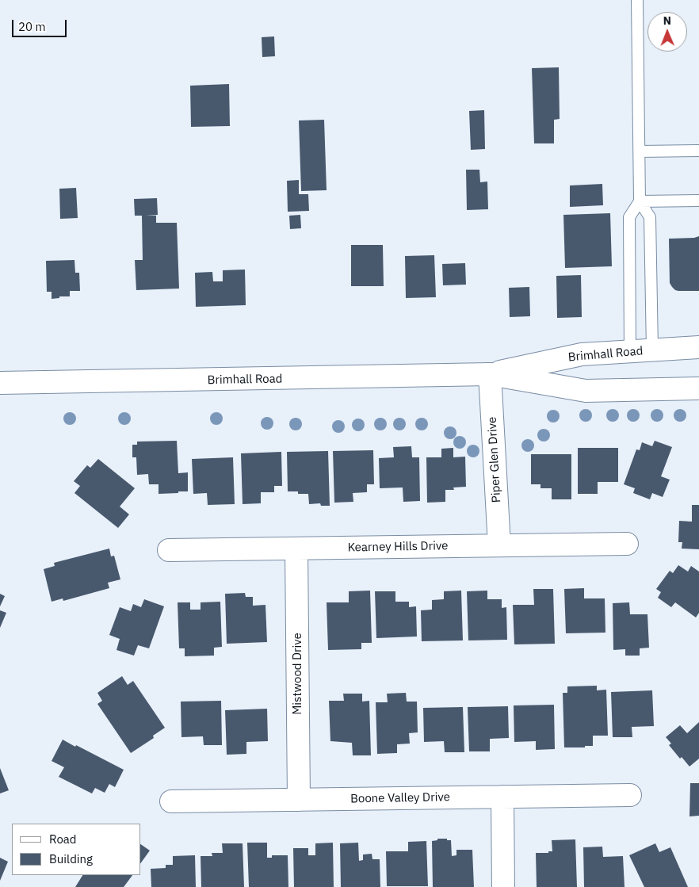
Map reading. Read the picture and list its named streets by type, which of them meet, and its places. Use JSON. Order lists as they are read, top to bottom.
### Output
{
  "streets": {
    "street": [
      "Brimhall Road",
      "Piper Glen Drive",
      "Kearney Hills Drive",
      "Mistwood Drive",
      "Boone Valley Drive"
    ]
  },
  "crossings": [
    ["Brimhall Road", "Piper Glen Drive"],
    ["Piper Glen Drive", "Kearney Hills Drive"],
    ["Kearney Hills Drive", "Mistwood Drive"],
    ["Mistwood Drive", "Boone Valley Drive"]
  ],
  "legend": ["Road", "Building"],
  "scale_bar": "20 m",
  "north": "top"
}
